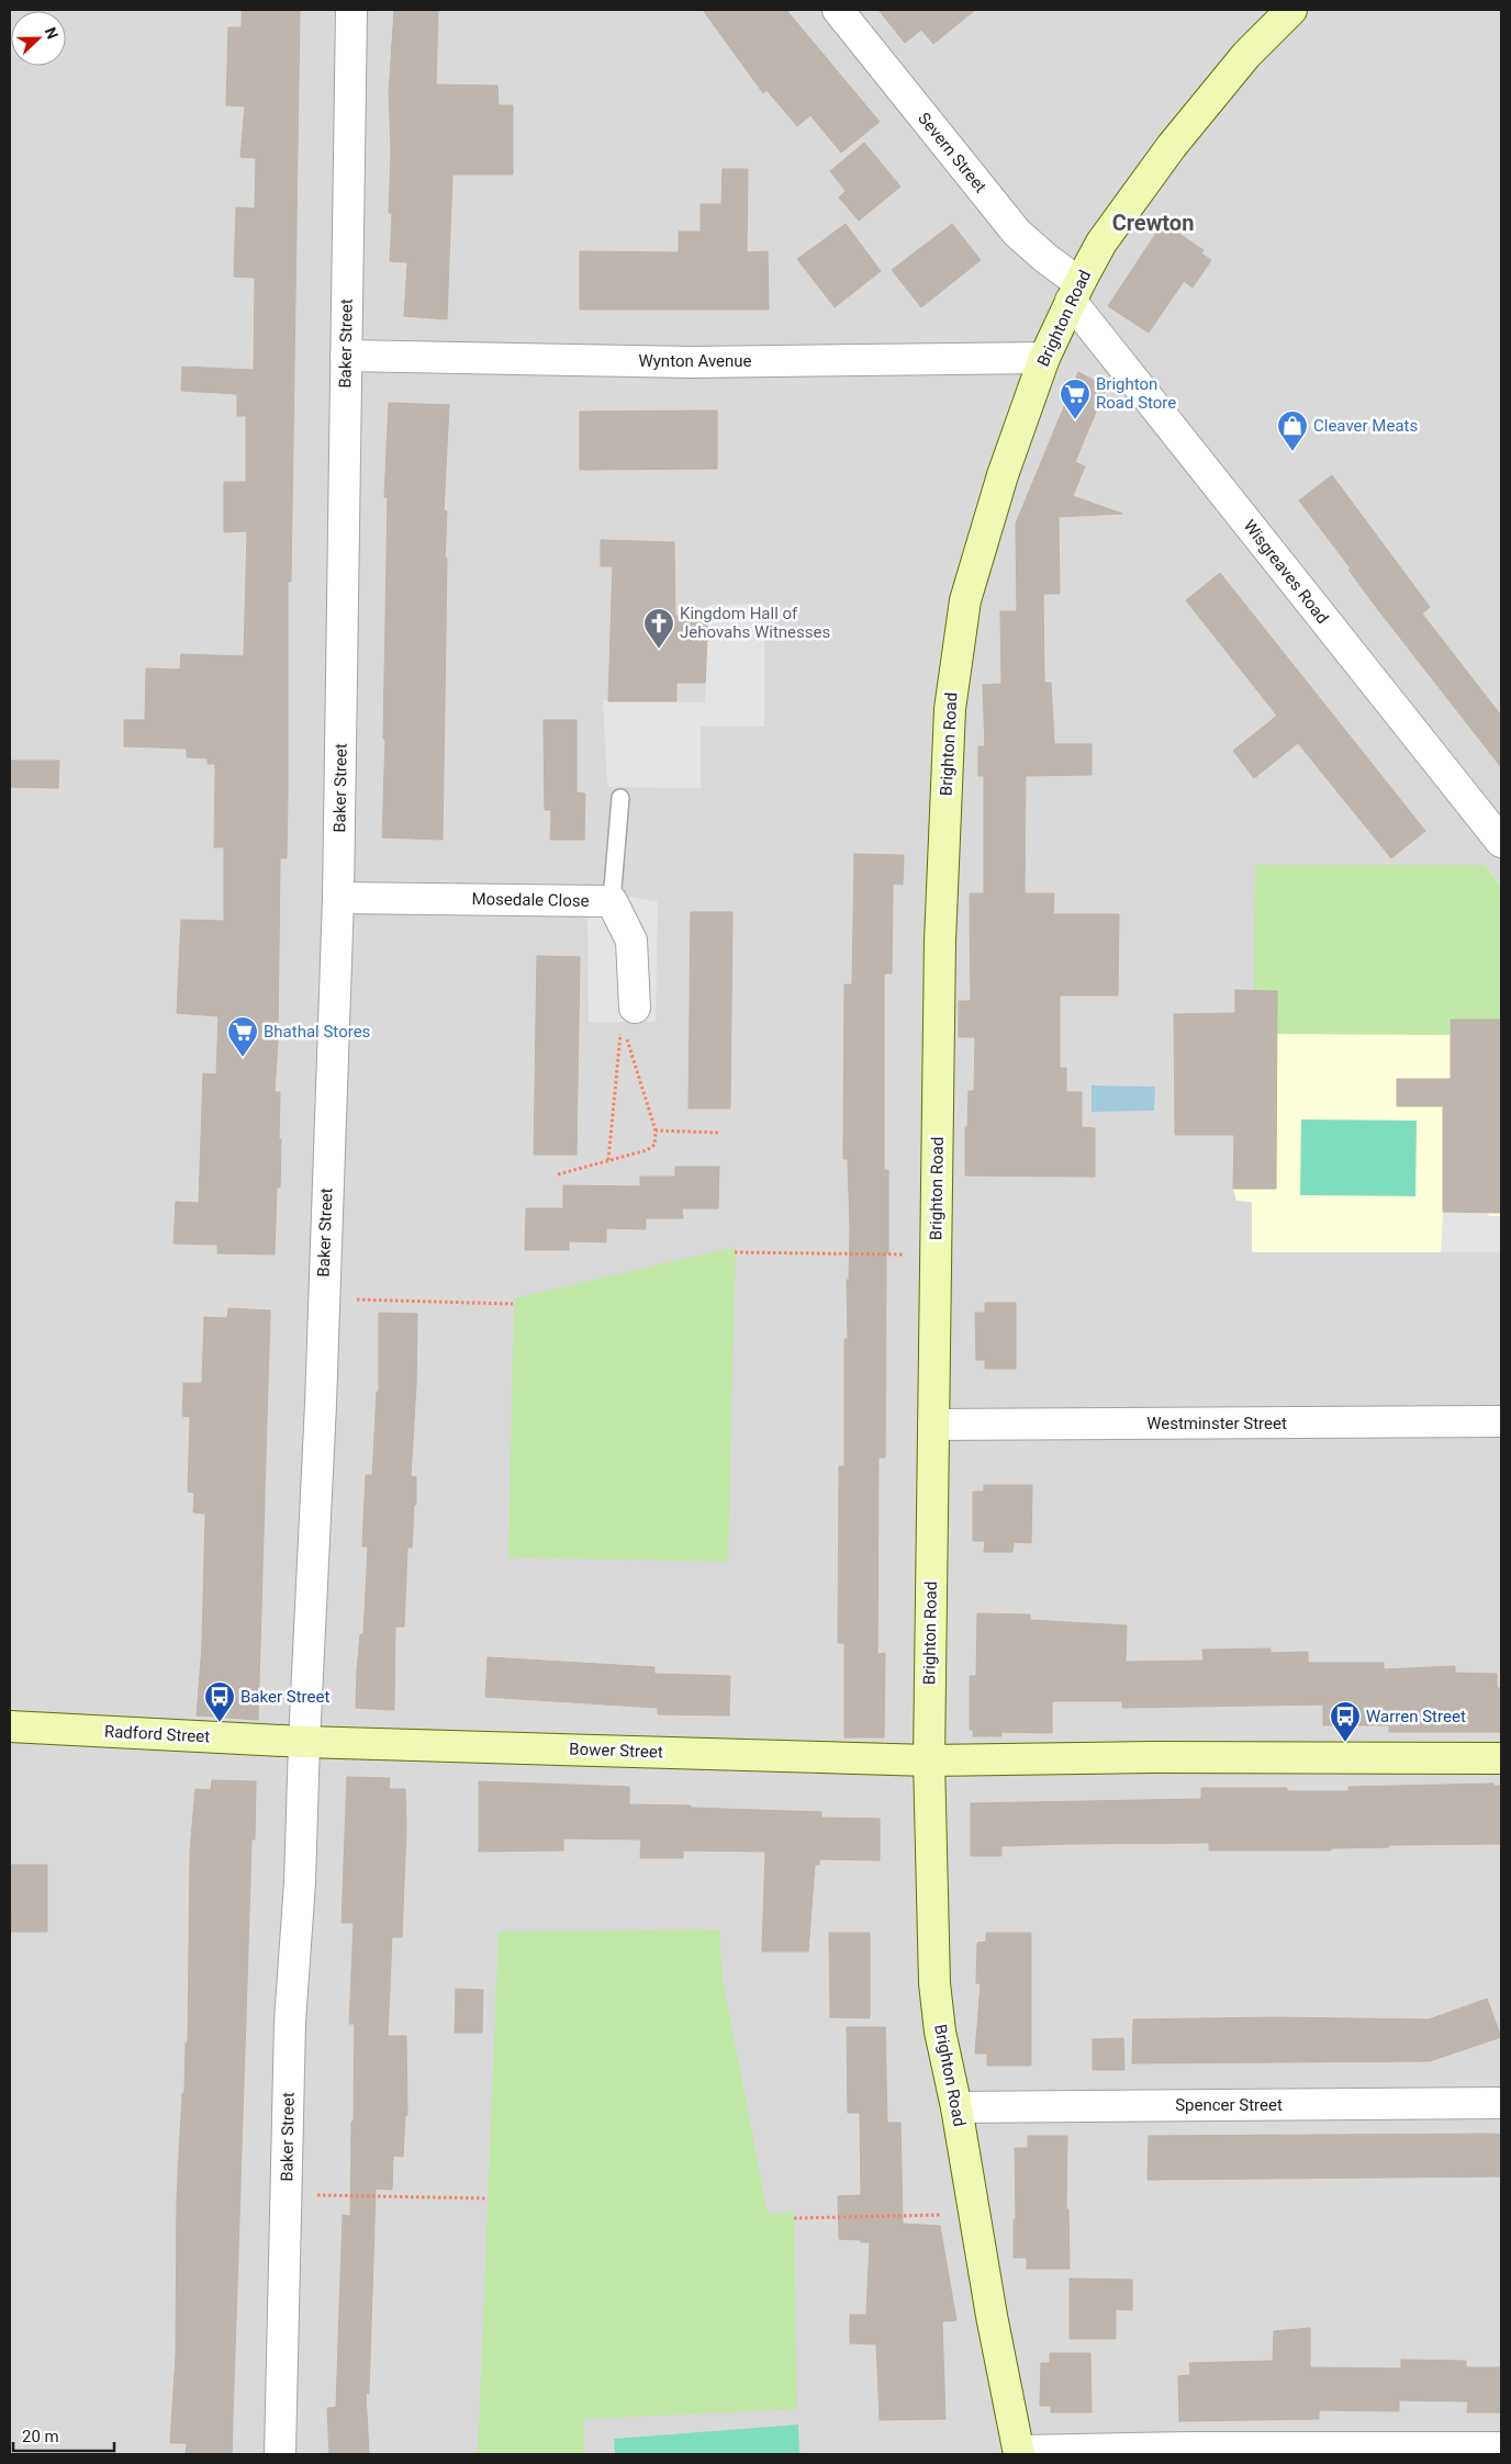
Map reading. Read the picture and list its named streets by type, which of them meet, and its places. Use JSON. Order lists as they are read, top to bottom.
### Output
{
  "streets": {
    "street": [
      "Severn Street",
      "Brighton Road",
      "Baker Street",
      "Wynton Avenue",
      "Wisgreaves Road",
      "Mosedale Close",
      "Westminster Street",
      "Radford Street",
      "Bower Street",
      "Spencer Street"
    ]
  },
  "crossings": [
    ["Severn Street", "Brighton Road"],
    ["Severn Street", "Wisgreaves Road"],
    ["Brighton Road", "Wynton Avenue"],
    ["Brighton Road", "Wisgreaves Road"],
    ["Brighton Road", "Westminster Street"],
    ["Brighton Road", "Bower Street"],
    ["Brighton Road", "Spencer Street"],
    ["Baker Street", "Wynton Avenue"],
    ["Baker Street", "Mosedale Close"],
    ["Baker Street", "Radford Street"],
    ["Baker Street", "Bower Street"],
    ["Radford Street", "Bower Street"]
  ],
  "districts": ["Crewton"],
  "places": {
    "supermarket": ["Brighton Road Store", "Bhathal Stores"],
    "shop": ["Cleaver Meats"],
    "church": ["Kingdom Hall of Jehovahs Witnesses"],
    "bus stop": ["Baker Street", "Warren Street"]
  },
  "scale_bar": "20 m",
  "north": "right"
}
